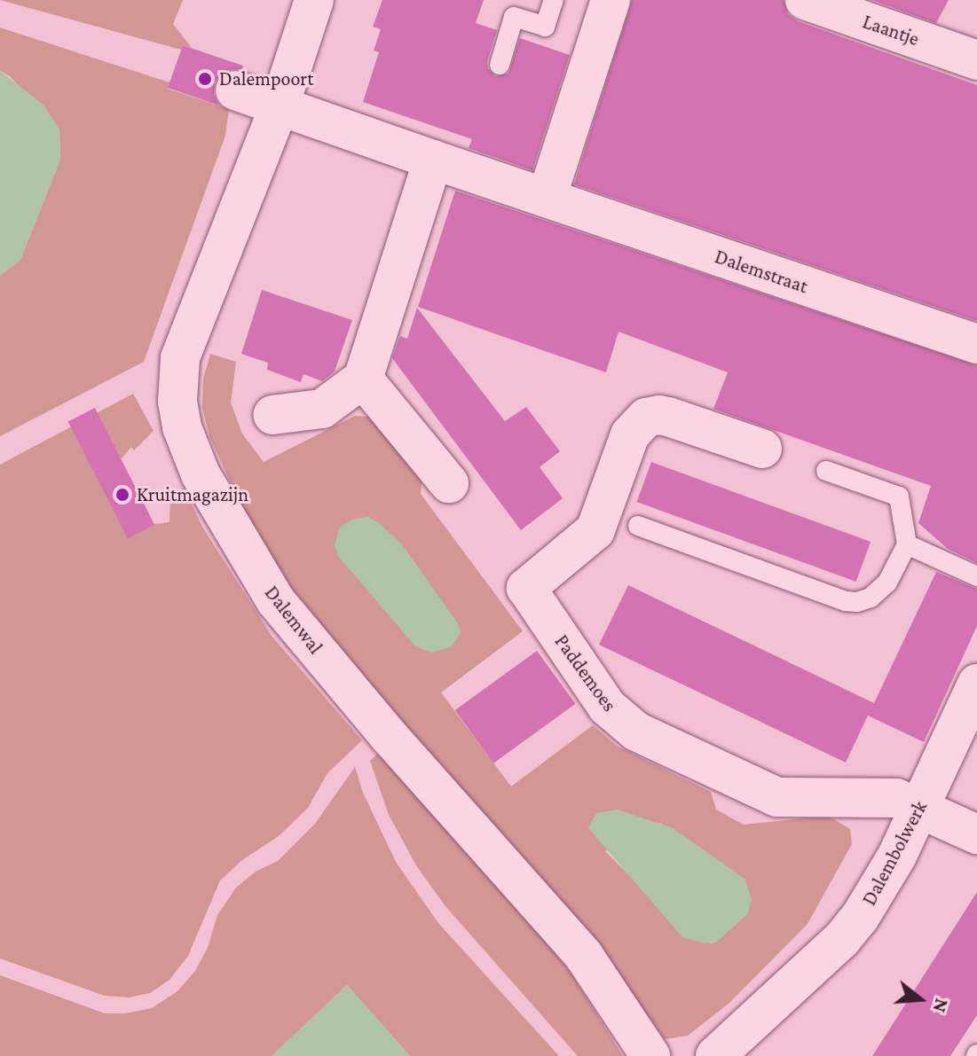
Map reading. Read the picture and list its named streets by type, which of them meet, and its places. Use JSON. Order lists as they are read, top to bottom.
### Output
{
  "streets": {
    "street": [
      "Laantje",
      "Dalemstraat",
      "Dalemwal",
      "Paddemoes",
      "Dalembolwerk"
    ]
  },
  "crossings": [
    ["Dalemstraat", "Dalemwal"],
    ["Paddemoes", "Dalembolwerk"]
  ],
  "places": ["Dalempoort", "Kruitmagazijn"],
  "north": "right"
}
